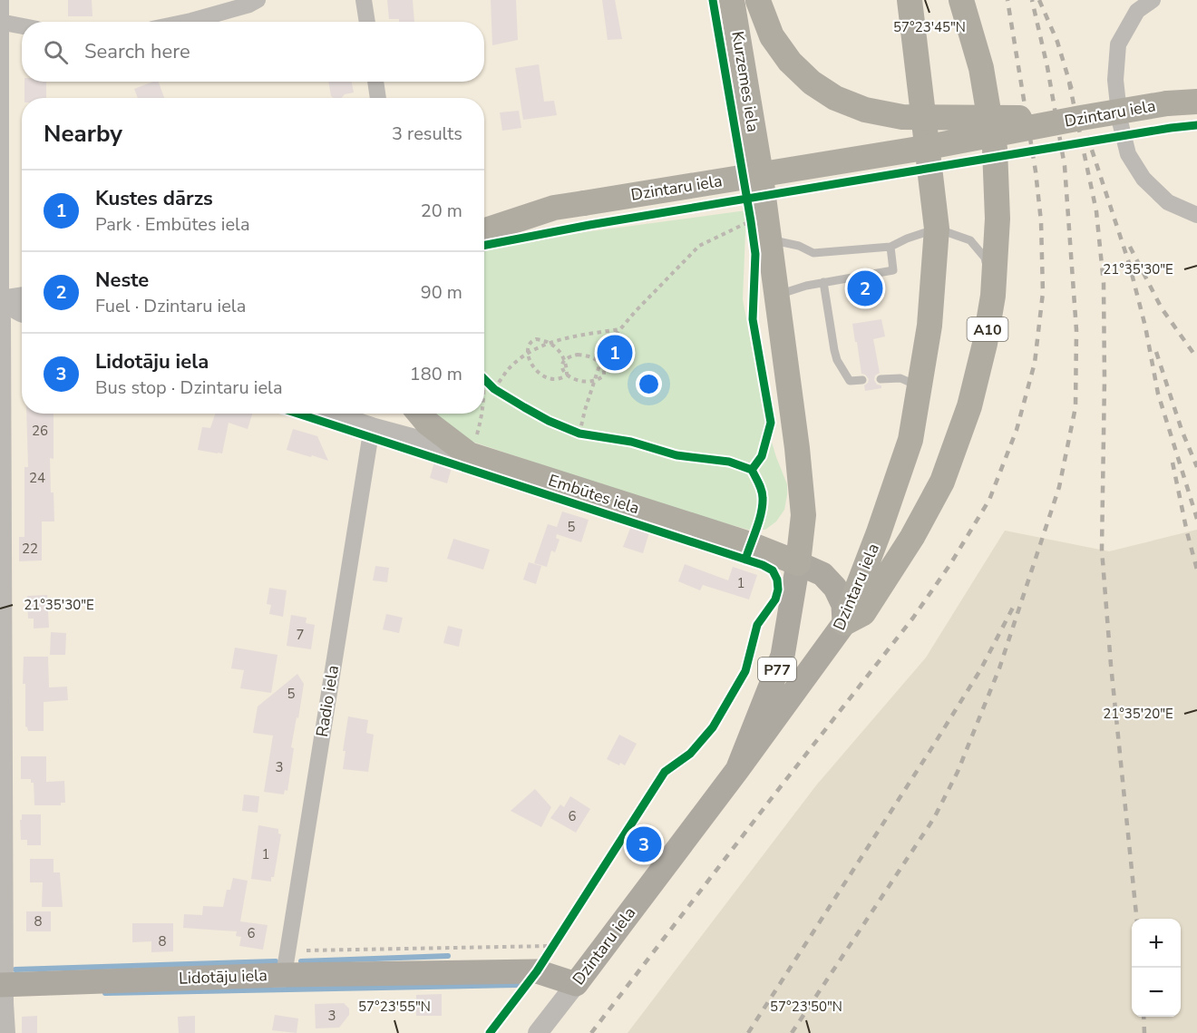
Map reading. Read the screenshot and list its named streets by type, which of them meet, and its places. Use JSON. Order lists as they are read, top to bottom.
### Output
{
  "streets": {
    "highway": [
      "Kurzemes iela",
      "Dzintaru iela",
      "A10",
      "Embūtes iela"
    ],
    "main road": ["P77", "Lidotāju iela"],
    "street": ["Radio iela"]
  },
  "crossings": [
    ["Kurzemes iela", "Embūtes iela"],
    ["Kurzemes iela", "P77"],
    ["Dzintaru iela", "A10"],
    ["Dzintaru iela", "Embūtes iela"],
    ["Dzintaru iela", "P77"],
    ["Dzintaru iela", "Lidotāju iela"],
    ["A10", "Embūtes iela"],
    ["Embūtes iela", "P77"],
    ["Embūtes iela", "Radio iela"],
    ["Radio iela", "Lidotāju iela"]
  ],
  "house_numbers": [
    "26",
    "24",
    "5",
    "22",
    "1",
    "7",
    "5",
    "3",
    "6",
    "1",
    "8",
    "6",
    "8",
    "3"
  ],
  "page": {
    "search": "Search here",
    "heading": ["Nearby", "3 results"],
    "list": [
      {
        "mark": "1",
        "name": "Kustes dārzs",
        "note": "Park · Embūtes iela",
        "value": "20 m"
      },
      {
        "mark": "2",
        "name": "Neste",
        "note": "Fuel · Dzintaru iela",
        "value": "90 m"
      },
      {
        "mark": "3",
        "name": "Lidotāju iela",
        "note": "Bus stop · Dzintaru iela",
        "value": "180 m"
      }
    ],
    "pins": ["2", "1", "3"],
    "map_buttons": ["+", "−"]
  },
  "coordinates": [
    "57°23'45\"N",
    "21°35'30\"E",
    "21°35'20\"E",
    "57°23'55\"N",
    "57°23'50\"N"
  ]
}
